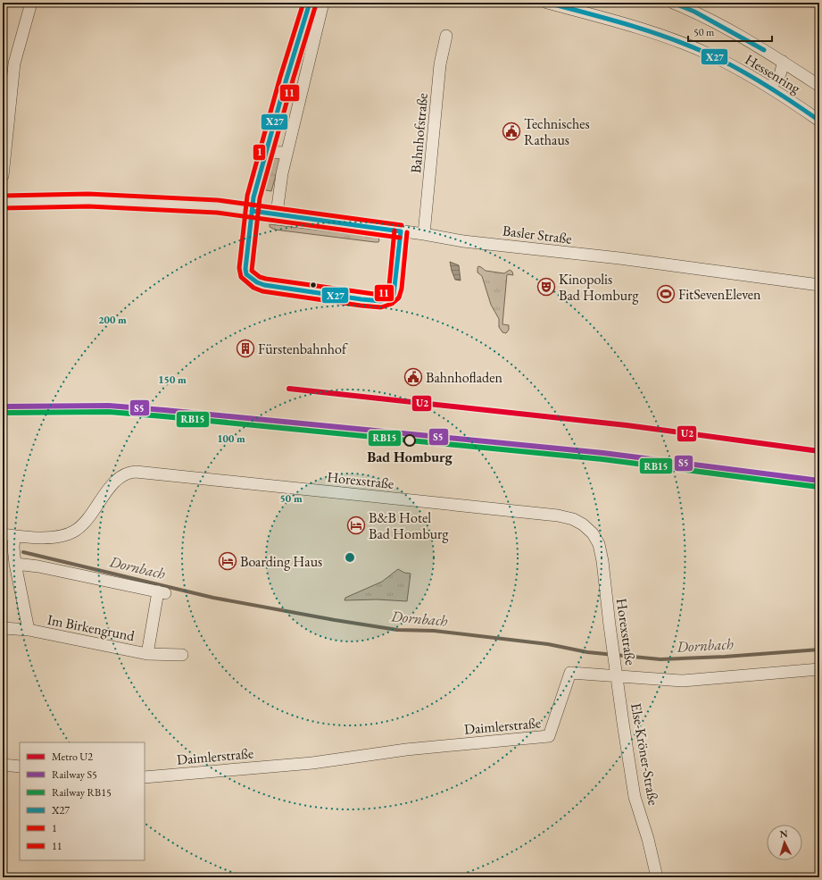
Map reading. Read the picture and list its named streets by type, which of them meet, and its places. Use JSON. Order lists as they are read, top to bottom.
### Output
{
  "streets": {
    "street": [
      "Hessenring",
      "Bahnhofstraße",
      "Basler Straße",
      "Horexstraße",
      "Im Birkengrund",
      "Daimlerstraße",
      "Else-Kröner-Straße"
    ]
  },
  "crossings": [
    ["Bahnhofstraße", "Basler Straße"],
    ["Horexstraße", "Im Birkengrund"],
    ["Horexstraße", "Daimlerstraße"],
    ["Horexstraße", "Else-Kröner-Straße"],
    ["Daimlerstraße", "Else-Kröner-Straße"]
  ],
  "water": ["Dornbach"],
  "places": {
    "public building": ["Technisches Rathaus", "Bahnhofladen"],
    "theatre": ["Kinopolis Bad Homburg"],
    "sports": ["FitSevenEleven"],
    "building": ["Fürstenbahnhof"],
    "other": ["Bad Homburg"],
    "hotel": ["B&B Hotel Bad Homburg", "Boarding Haus"]
  },
  "lines": [
    "transit line X27",
    "transit line 1",
    "transit line 11",
    "metro line U2",
    "rail line S5",
    "rail line RB15"
  ],
  "legend": [
    "Metro U2",
    "Railway S5",
    "Railway RB15",
    "X27",
    "1",
    "11"
  ],
  "scale_bar": "50 m",
  "north": "top",
  "rings": [
    "200 m",
    "150 m",
    "100 m",
    "50 m"
  ]
}
